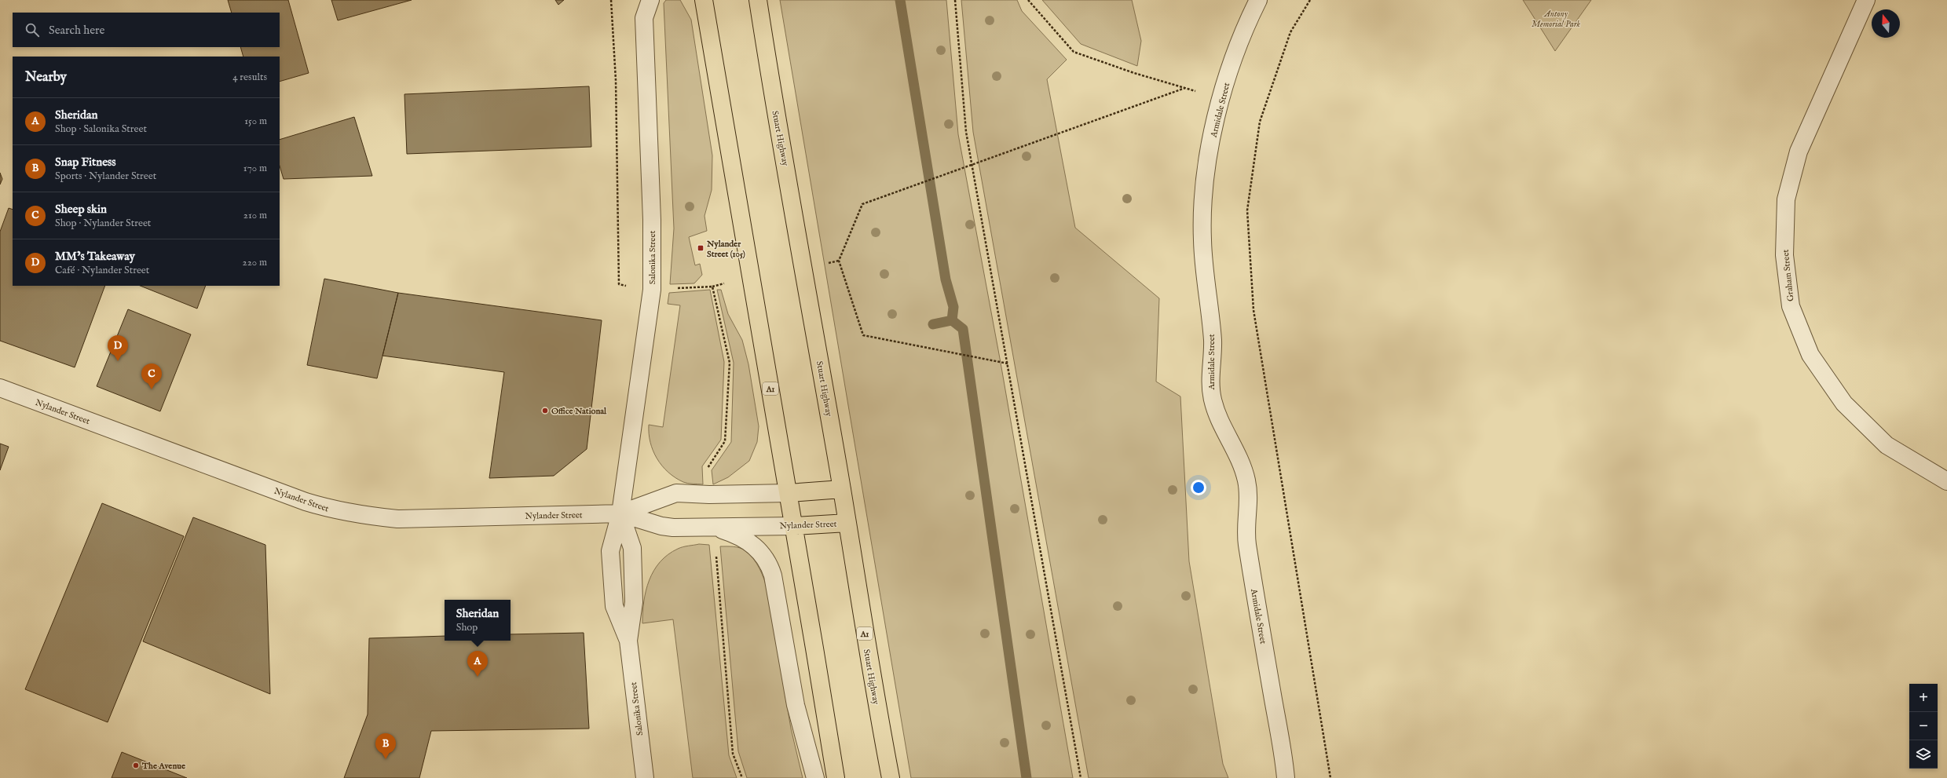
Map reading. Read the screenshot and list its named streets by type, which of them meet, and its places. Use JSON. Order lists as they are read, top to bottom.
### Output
{
  "streets": {
    "highway": ["Stuart Highway", "A1", "Nylander Street"],
    "street": ["Armidale Street", "Salonika Street", "Graham Street"]
  },
  "crossings": [
    ["Stuart Highway", "Nylander Street"],
    ["Salonika Street", "Nylander Street"],
    ["A1", "Nylander Street"]
  ],
  "parks": ["Antony Memorial Park"],
  "places": {
    "transit": ["Nylander Street (105)"],
    "other": ["Office National", "The Avenue"]
  },
  "north": "top",
  "page": {
    "search": "Search here",
    "heading": ["Nearby", "4 results"],
    "list": [
      {
        "mark": "A",
        "name": "Sheridan",
        "note": "Shop · Salonika Street",
        "value": "150 m"
      },
      {
        "mark": "B",
        "name": "Snap Fitness",
        "note": "Sports · Nylander Street",
        "value": "170 m"
      },
      {
        "mark": "C",
        "name": "Sheep skin",
        "note": "Shop · Nylander Street",
        "value": "210 m"
      },
      {
        "mark": "D",
        "name": "MM’s Takeaway",
        "note": "Café · Nylander Street",
        "value": "220 m"
      }
    ],
    "pins": [
      "D",
      "C",
      "A",
      "B"
    ],
    "popup": ["Sheridan", "Shop"],
    "map_buttons": ["+", "−"]
  }
}
